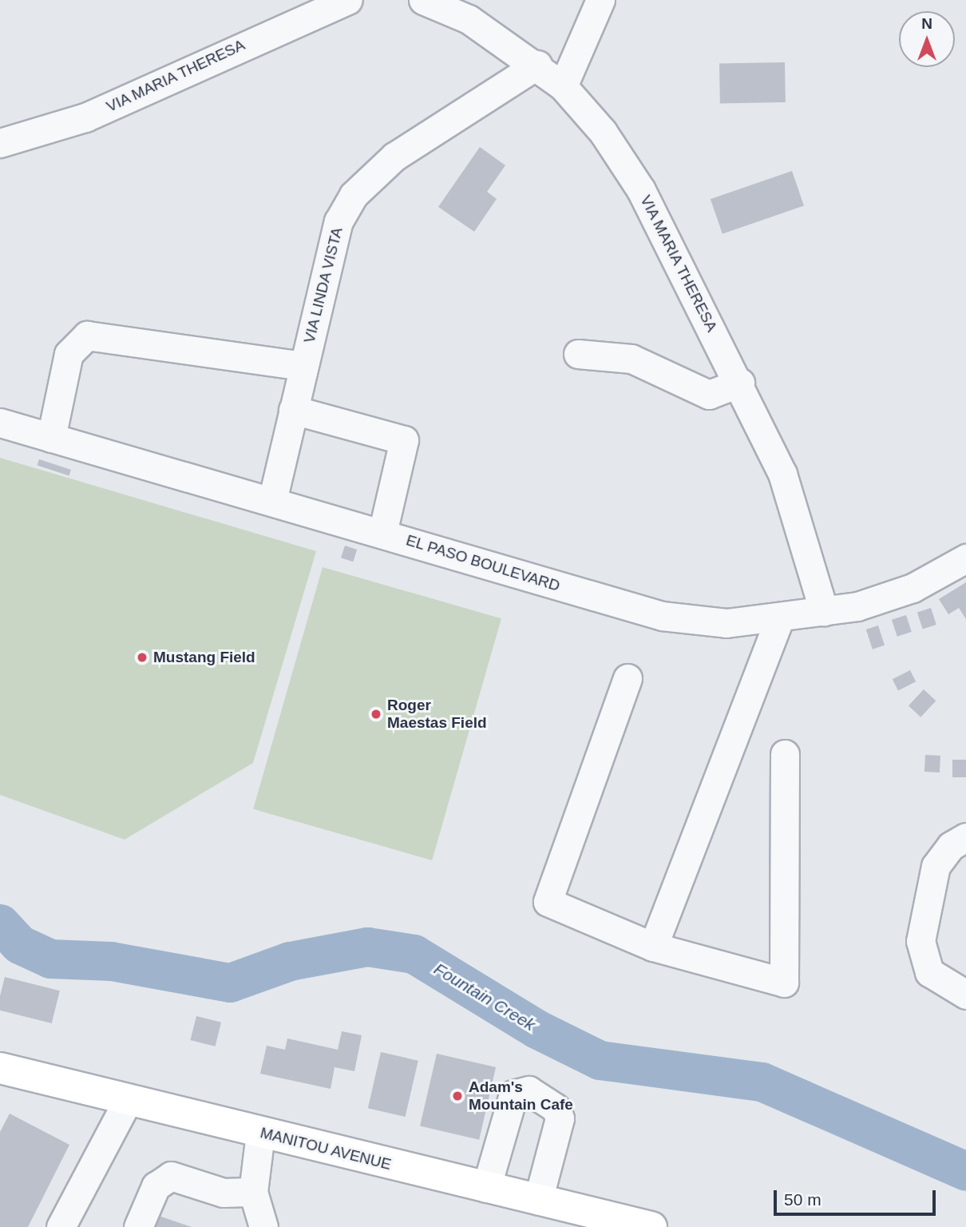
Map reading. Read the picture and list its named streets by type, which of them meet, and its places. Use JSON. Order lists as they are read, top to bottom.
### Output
{
  "streets": {
    "main road": ["MANITOU AVENUE"],
    "street": ["VIA MARIA THERESA", "VIA LINDA VISTA", "EL PASO BOULEVARD"]
  },
  "crossings": [
    ["VIA MARIA THERESA", "VIA LINDA VISTA"],
    ["VIA MARIA THERESA", "EL PASO BOULEVARD"],
    ["VIA LINDA VISTA", "EL PASO BOULEVARD"]
  ],
  "water": ["Fountain Creek"],
  "places": ["Mustang Field", "Roger Maestas Field", "Adam's Mountain Cafe"],
  "scale_bar": "50 m",
  "north": "top"
}
